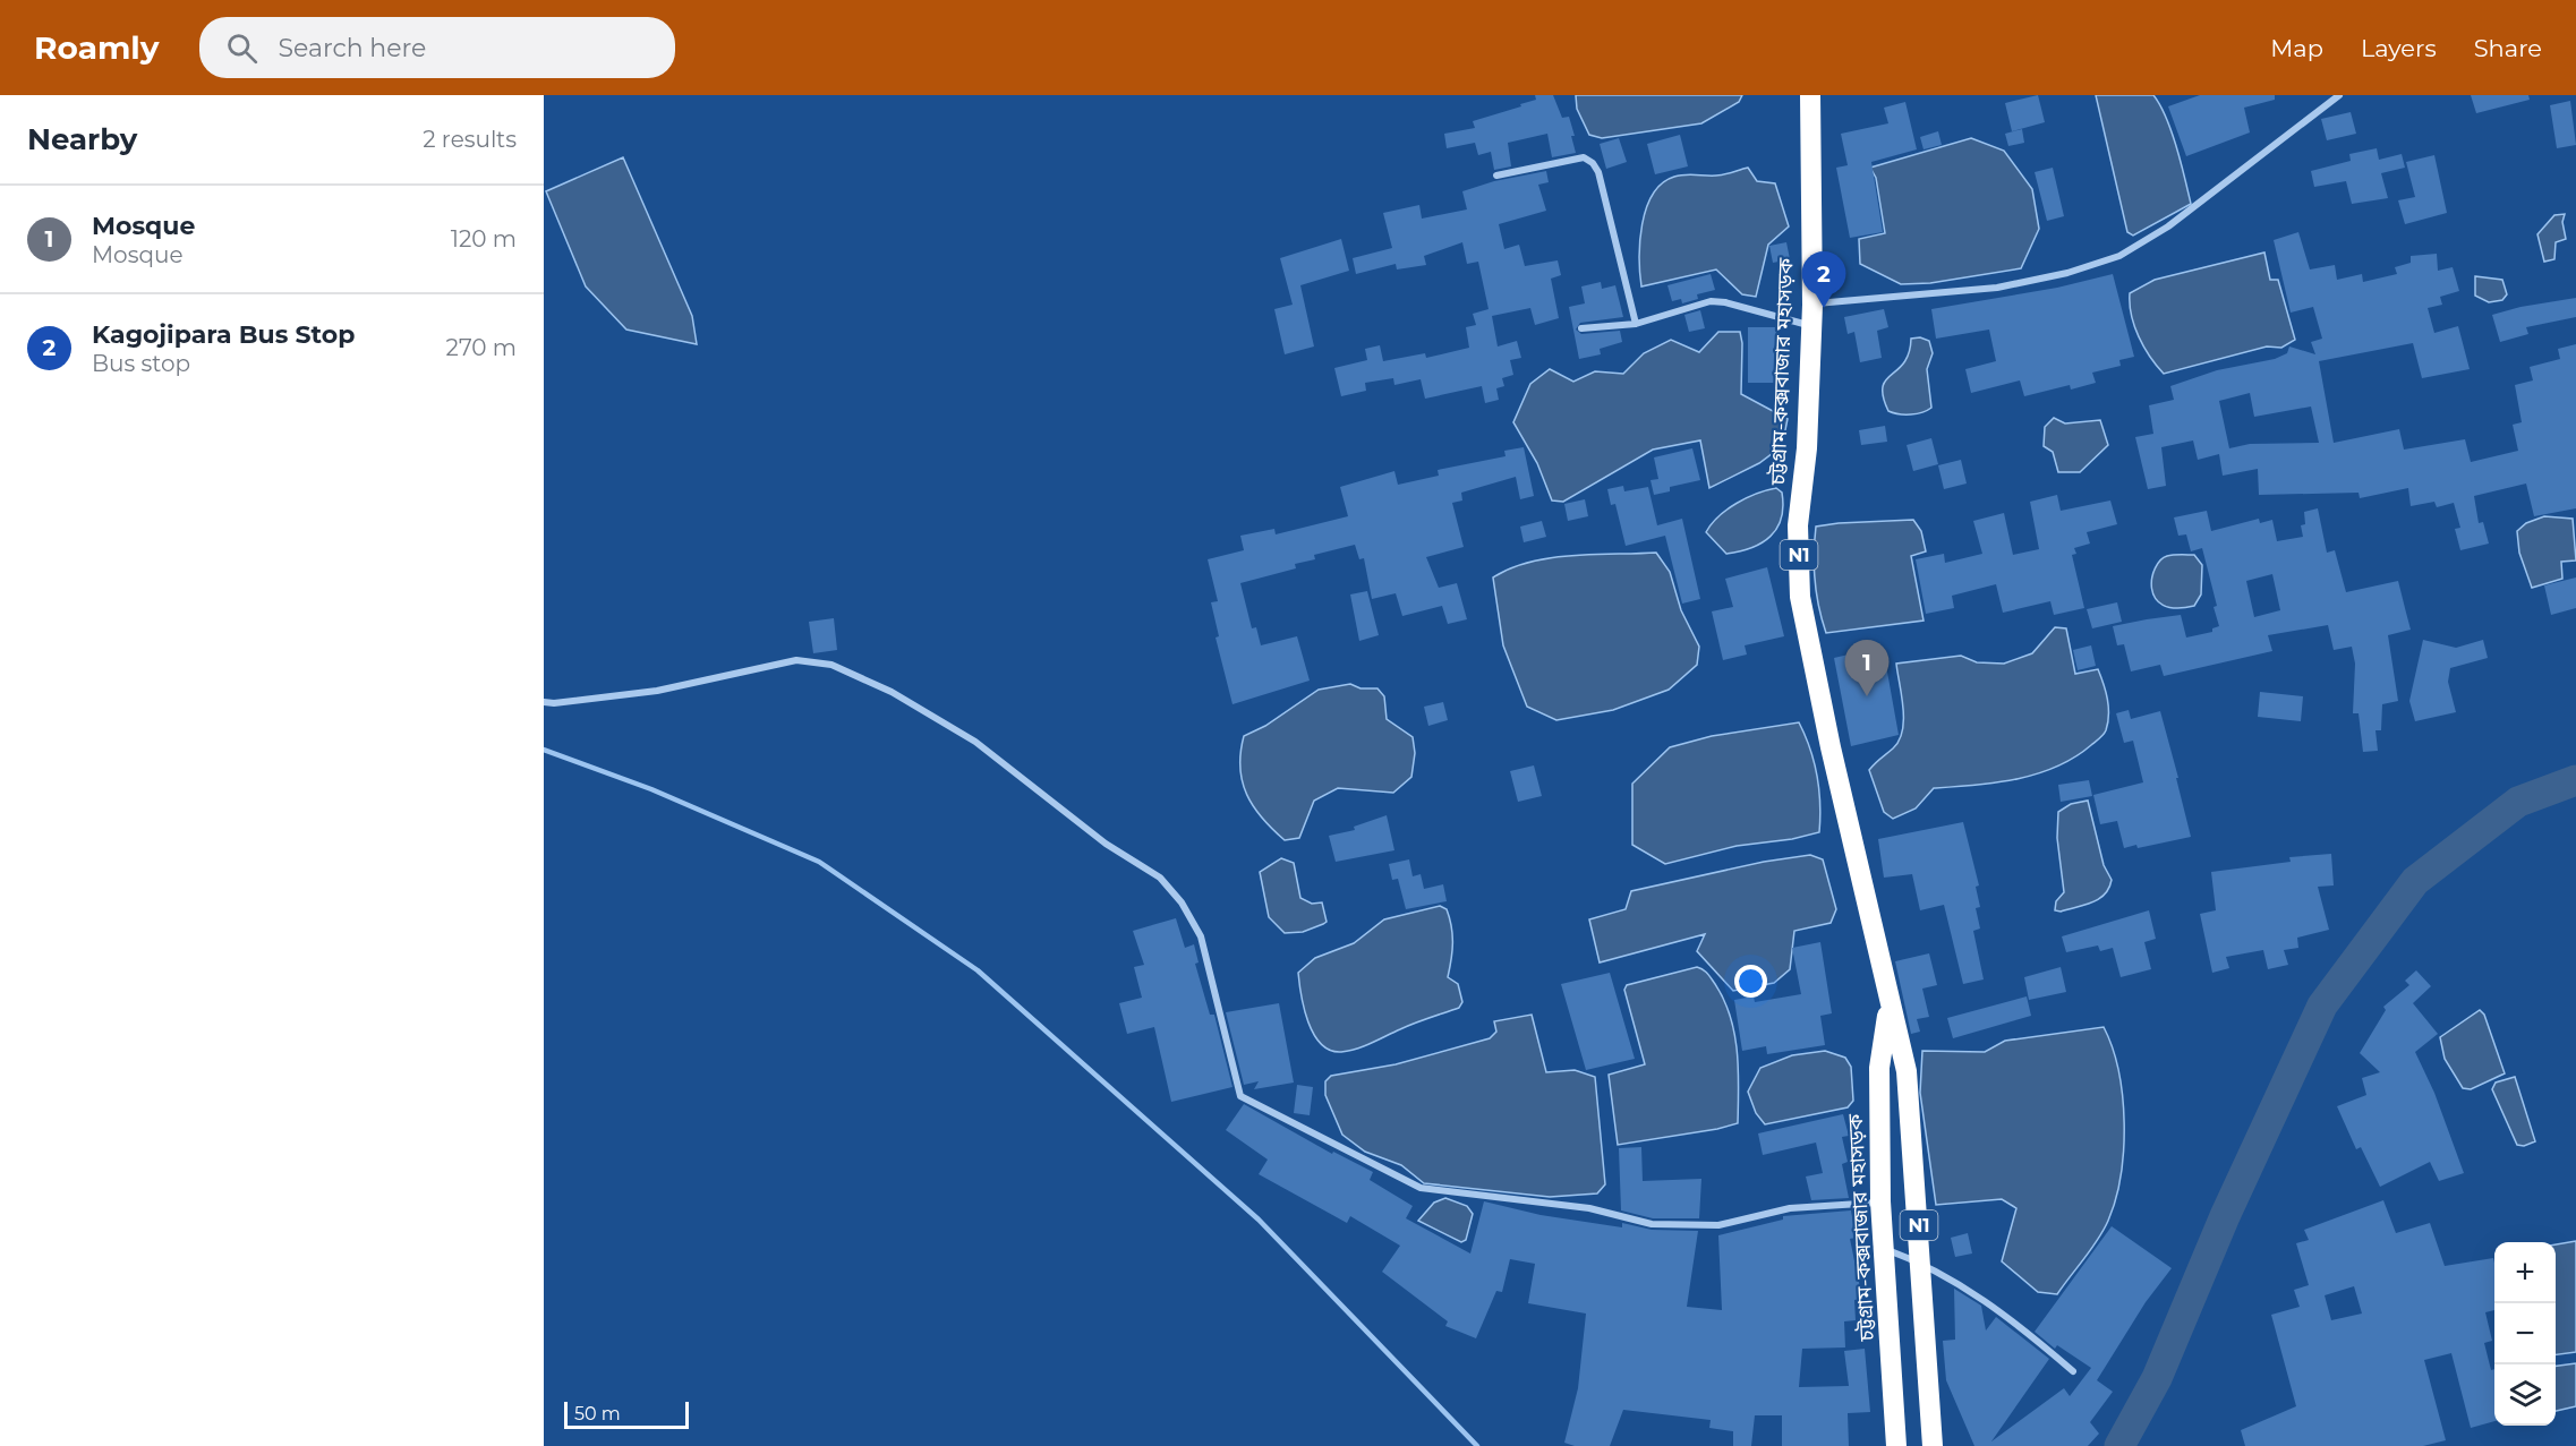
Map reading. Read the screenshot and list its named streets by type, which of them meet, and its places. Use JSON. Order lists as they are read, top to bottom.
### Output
{
  "streets": {
    "highway": ["চট্টগ্রাম-কক্সবাজার মহাসড়ক", "N1"]
  },
  "scale_bar": "50 m",
  "page": {
    "header": "Roamly",
    "search": "Search here",
    "nav": ["Map", "Layers", "Share"],
    "heading": ["Nearby", "2 results"],
    "list": [
      {
        "mark": "1",
        "name": "Mosque",
        "note": "Mosque",
        "value": "120 m"
      },
      {
        "mark": "2",
        "name": "Kagojipara Bus Stop",
        "note": "Bus stop",
        "value": "270 m"
      }
    ],
    "pins": ["2", "1"],
    "map_buttons": ["+", "−"],
    "scale": "50 m"
  }
}
